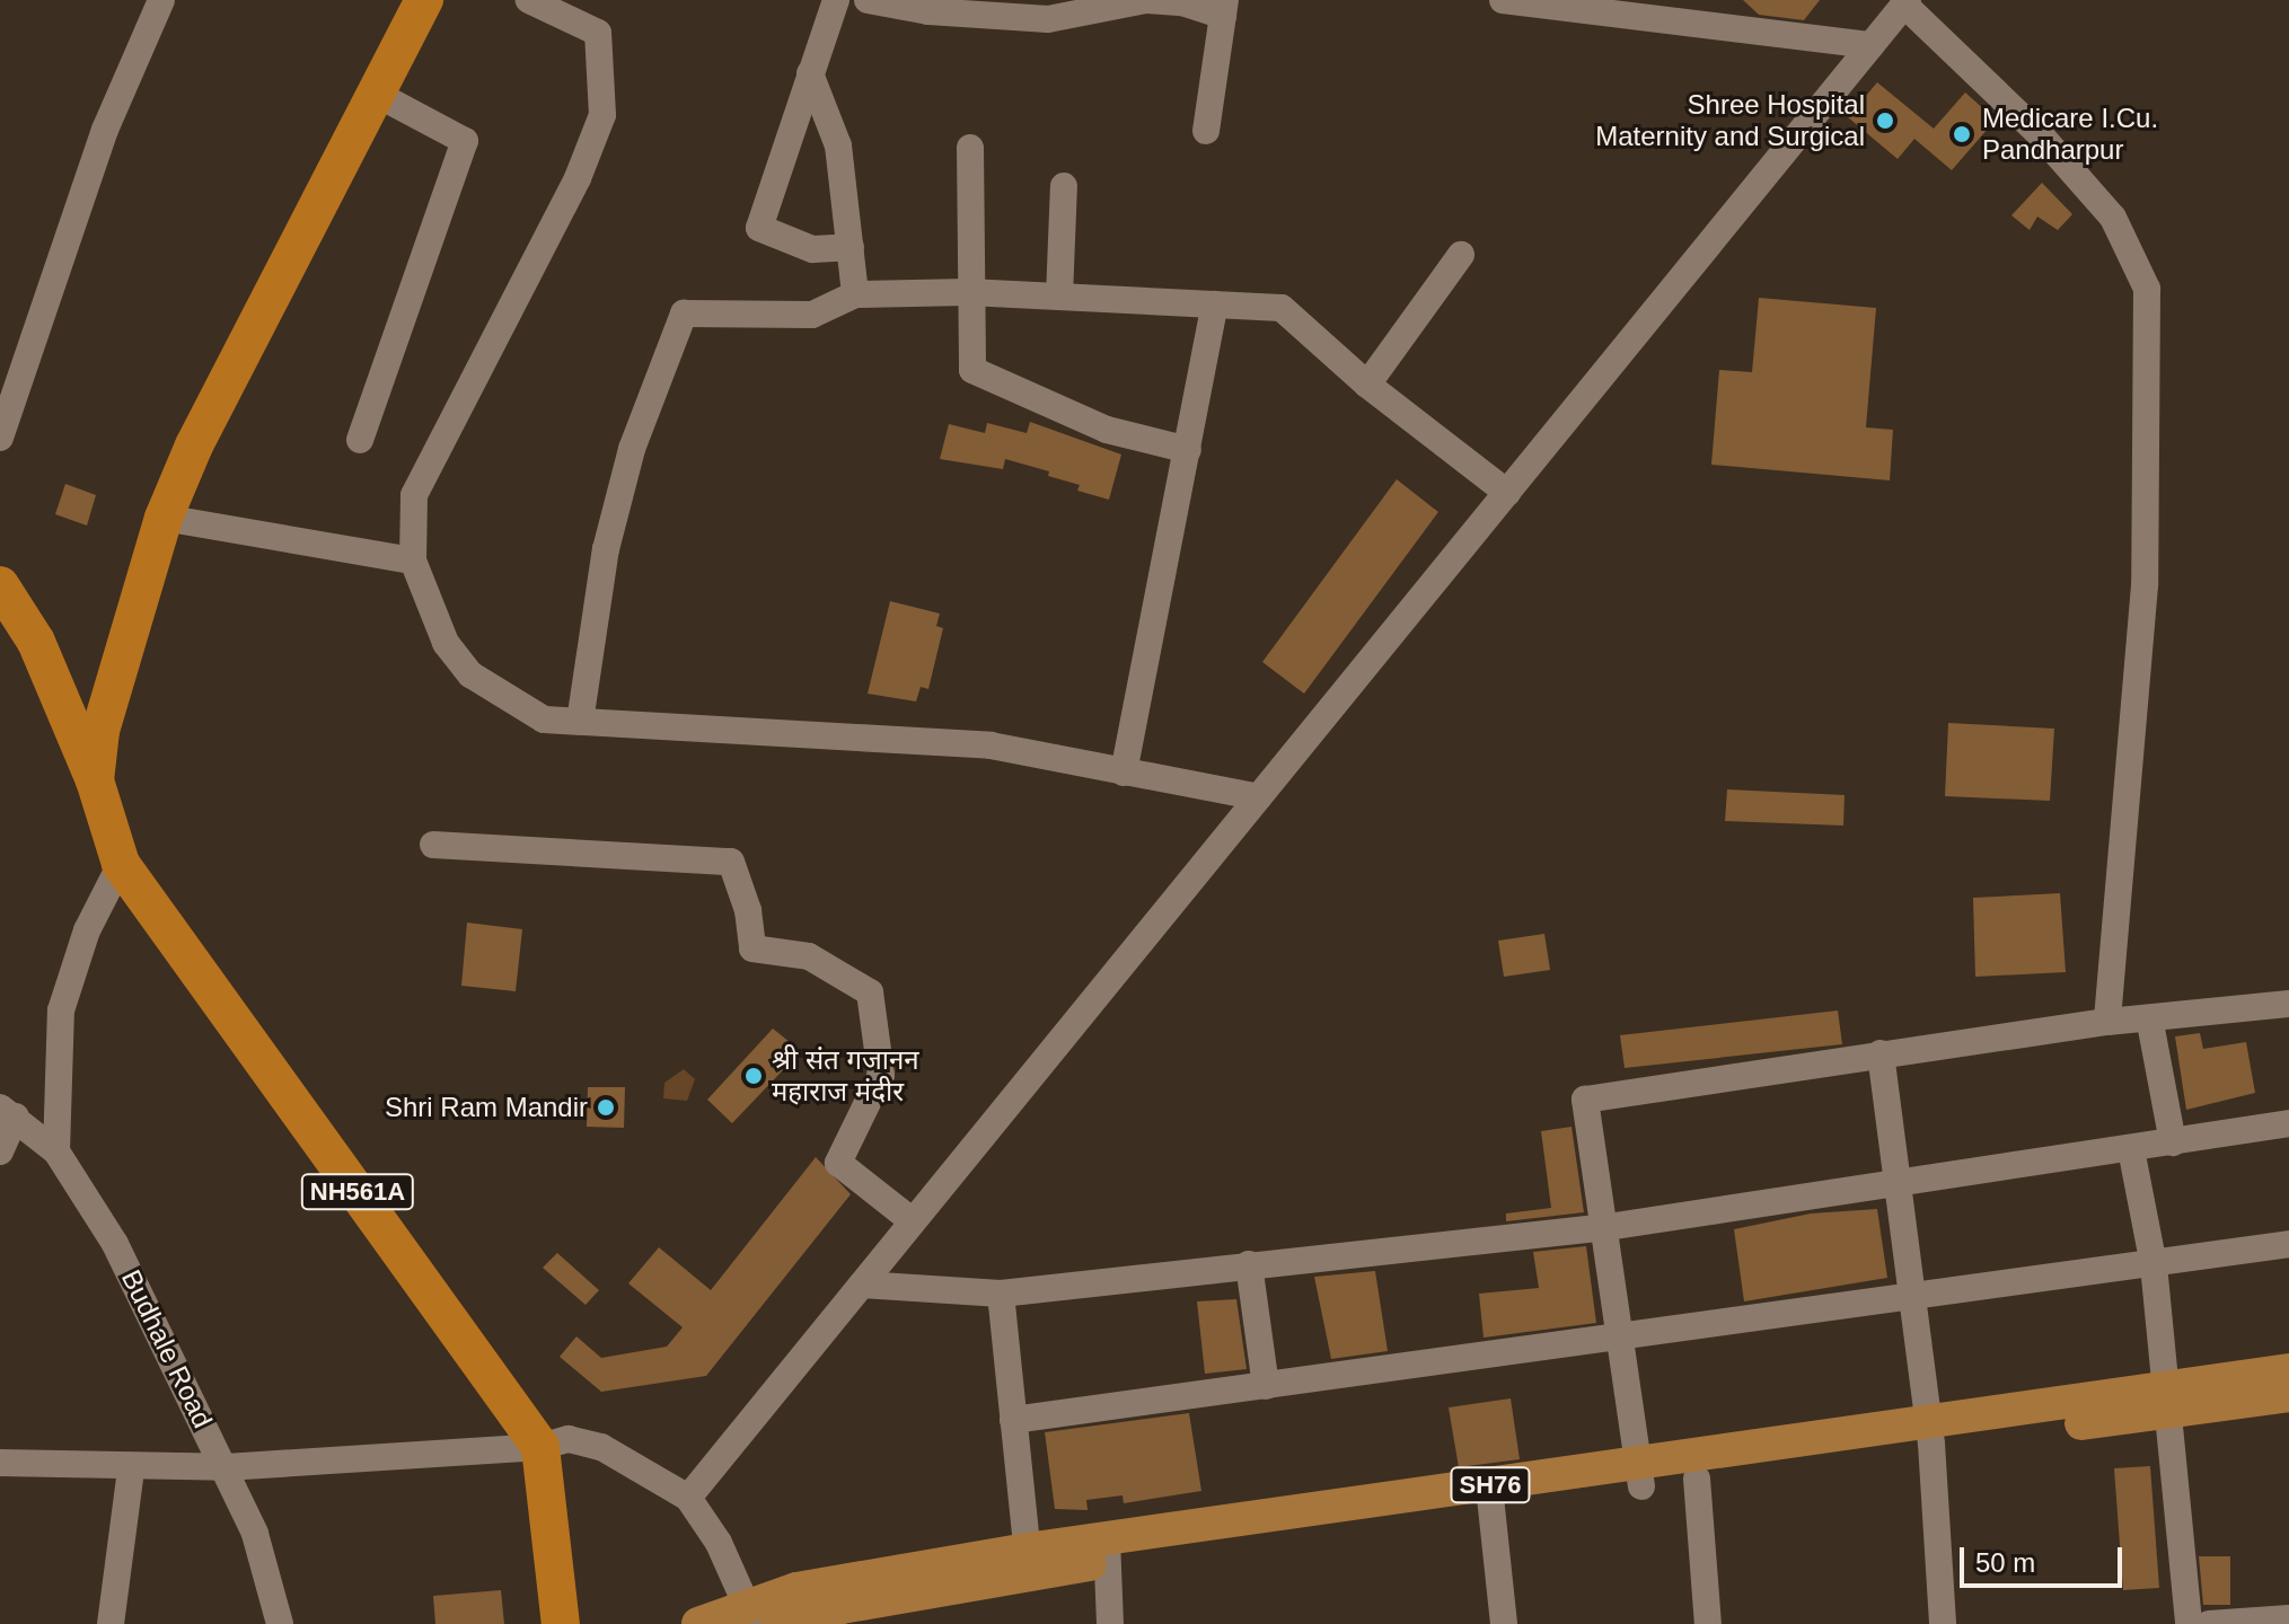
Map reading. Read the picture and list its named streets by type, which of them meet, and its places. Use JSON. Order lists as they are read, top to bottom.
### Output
{
  "streets": {
    "highway": ["NH561A"],
    "main road": ["SH76"],
    "street": ["Budhale Road"]
  },
  "places": [
    "Shree Hospital Maternity and Surgical",
    "Medicare I.Cu. Pandharpur",
    "श्री संंत गजानन महाराज मंदीर",
    "Shri Ram Mandir"
  ],
  "scale_bar": "50 m"
}
